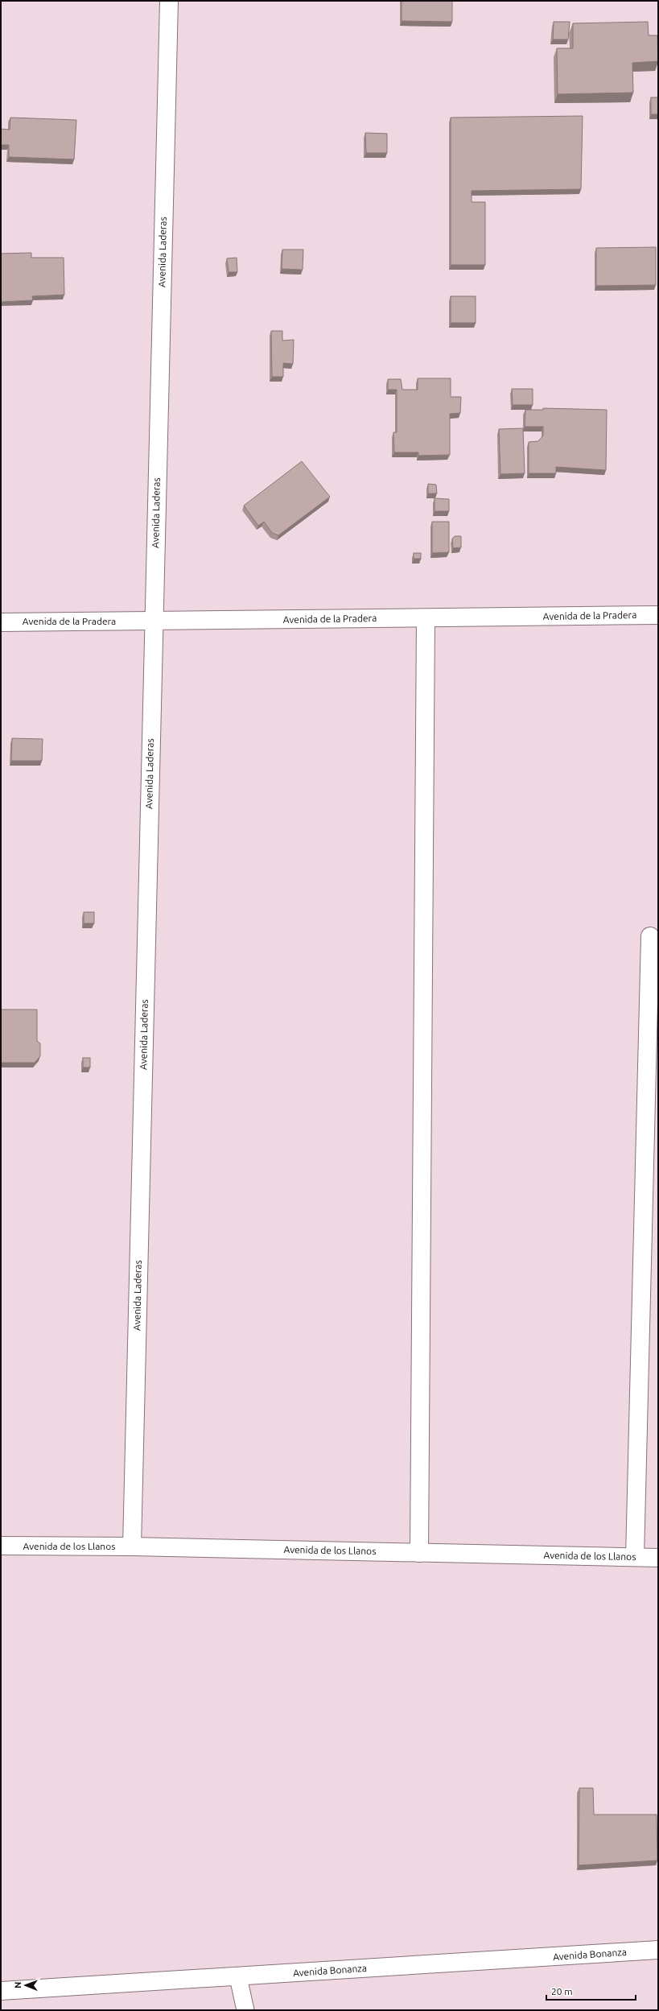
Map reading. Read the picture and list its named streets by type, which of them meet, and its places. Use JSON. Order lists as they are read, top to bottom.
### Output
{
  "streets": {
    "street": [
      "Avenida Laderas",
      "Avenida de la Pradera",
      "Avenida de los Llanos",
      "Avenida Bonanza"
    ]
  },
  "crossings": [
    ["Avenida Laderas", "Avenida de la Pradera"],
    ["Avenida Laderas", "Avenida de los Llanos"]
  ],
  "scale_bar": "20 m",
  "north": "left"
}
